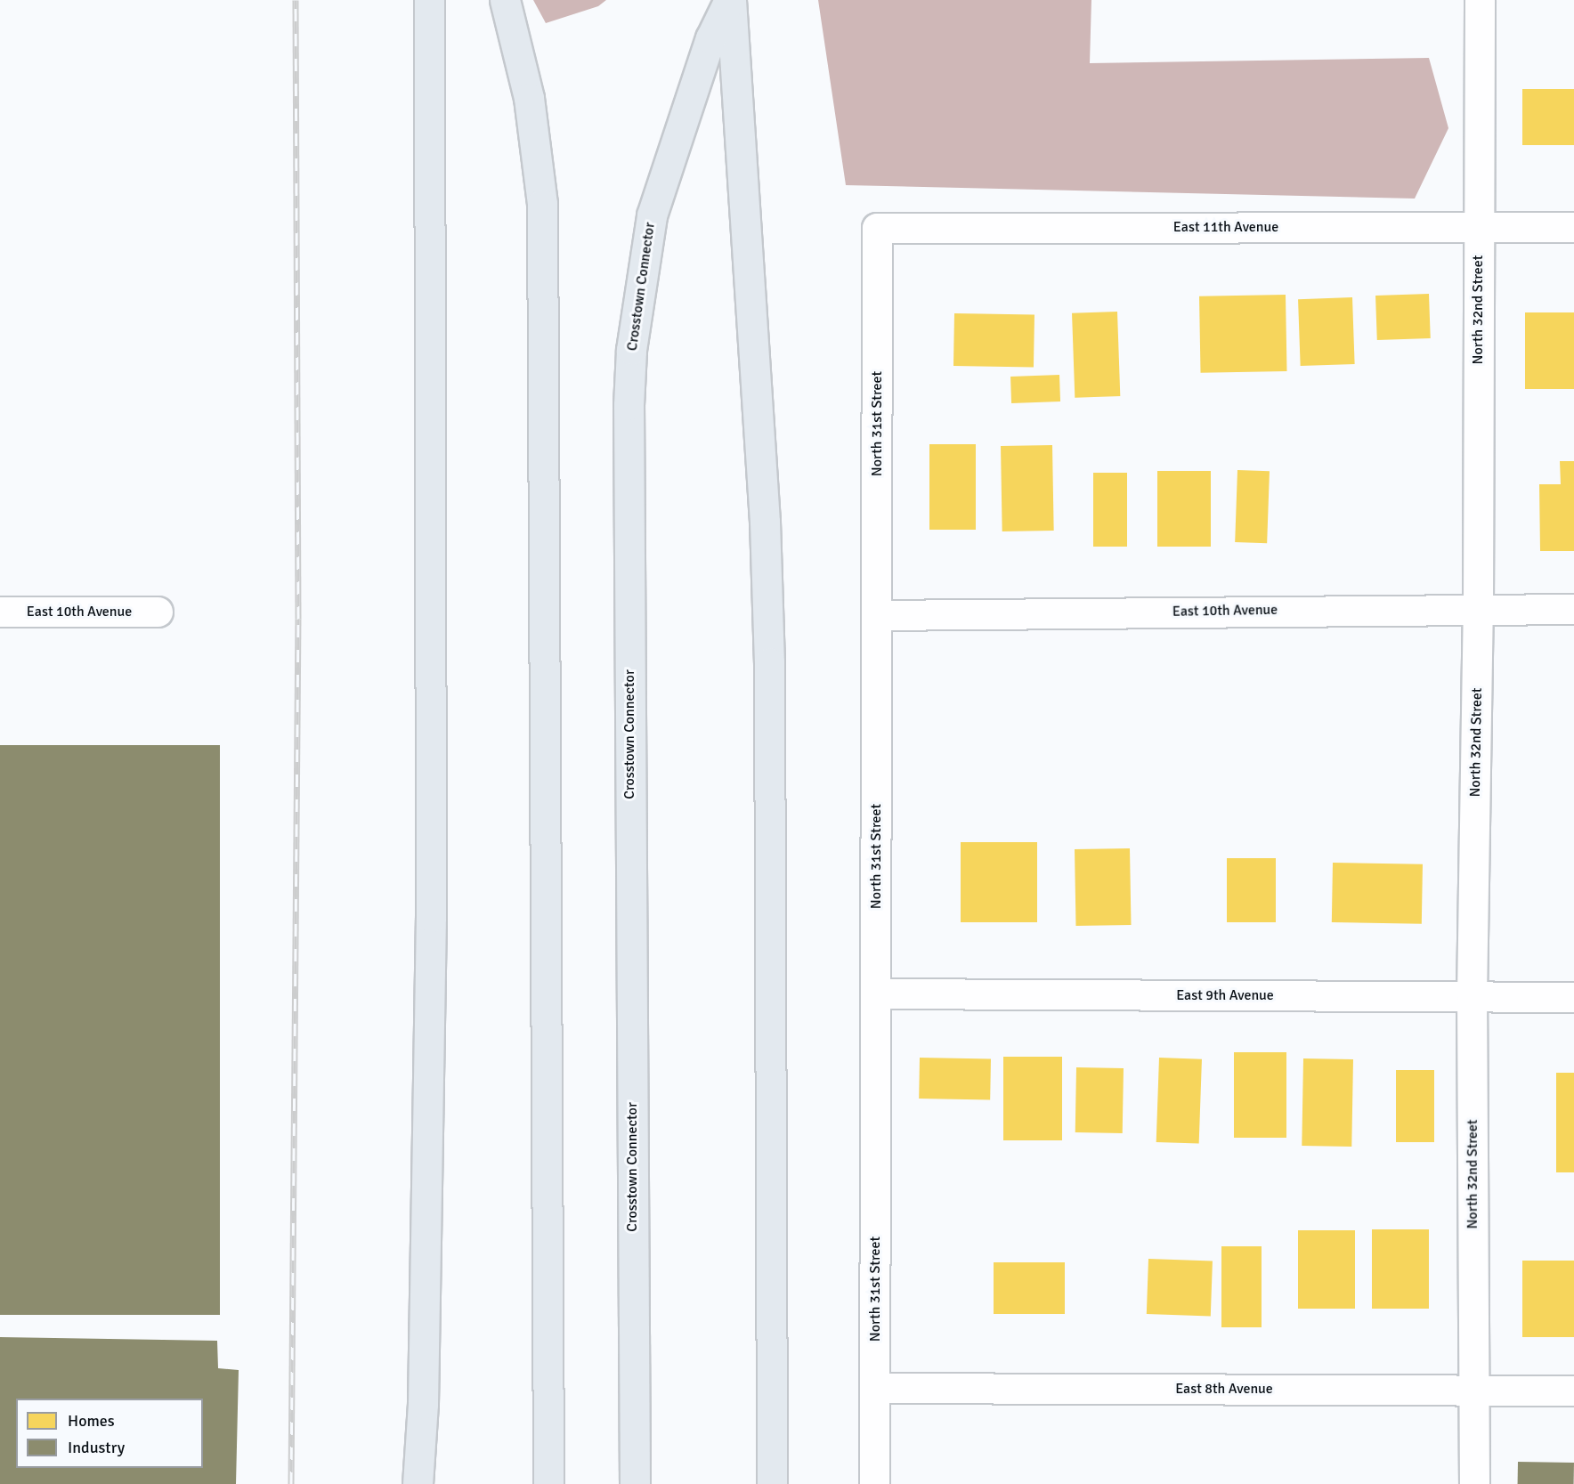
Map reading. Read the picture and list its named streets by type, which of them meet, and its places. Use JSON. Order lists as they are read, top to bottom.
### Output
{
  "streets": {
    "highway": ["Crosstown Connector"],
    "street": [
      "East 11th Avenue",
      "North 32nd Street",
      "North 31st Street",
      "East 10th Avenue",
      "East 9th Avenue",
      "East 8th Avenue"
    ]
  },
  "crossings": [
    ["East 11th Avenue", "North 32nd Street"],
    ["East 11th Avenue", "North 31st Street"],
    ["North 32nd Street", "East 10th Avenue"],
    ["North 32nd Street", "East 9th Avenue"],
    ["North 32nd Street", "East 8th Avenue"],
    ["North 31st Street", "East 10th Avenue"],
    ["North 31st Street", "East 9th Avenue"],
    ["North 31st Street", "East 8th Avenue"]
  ],
  "legend": ["Homes", "Industry"]
}
